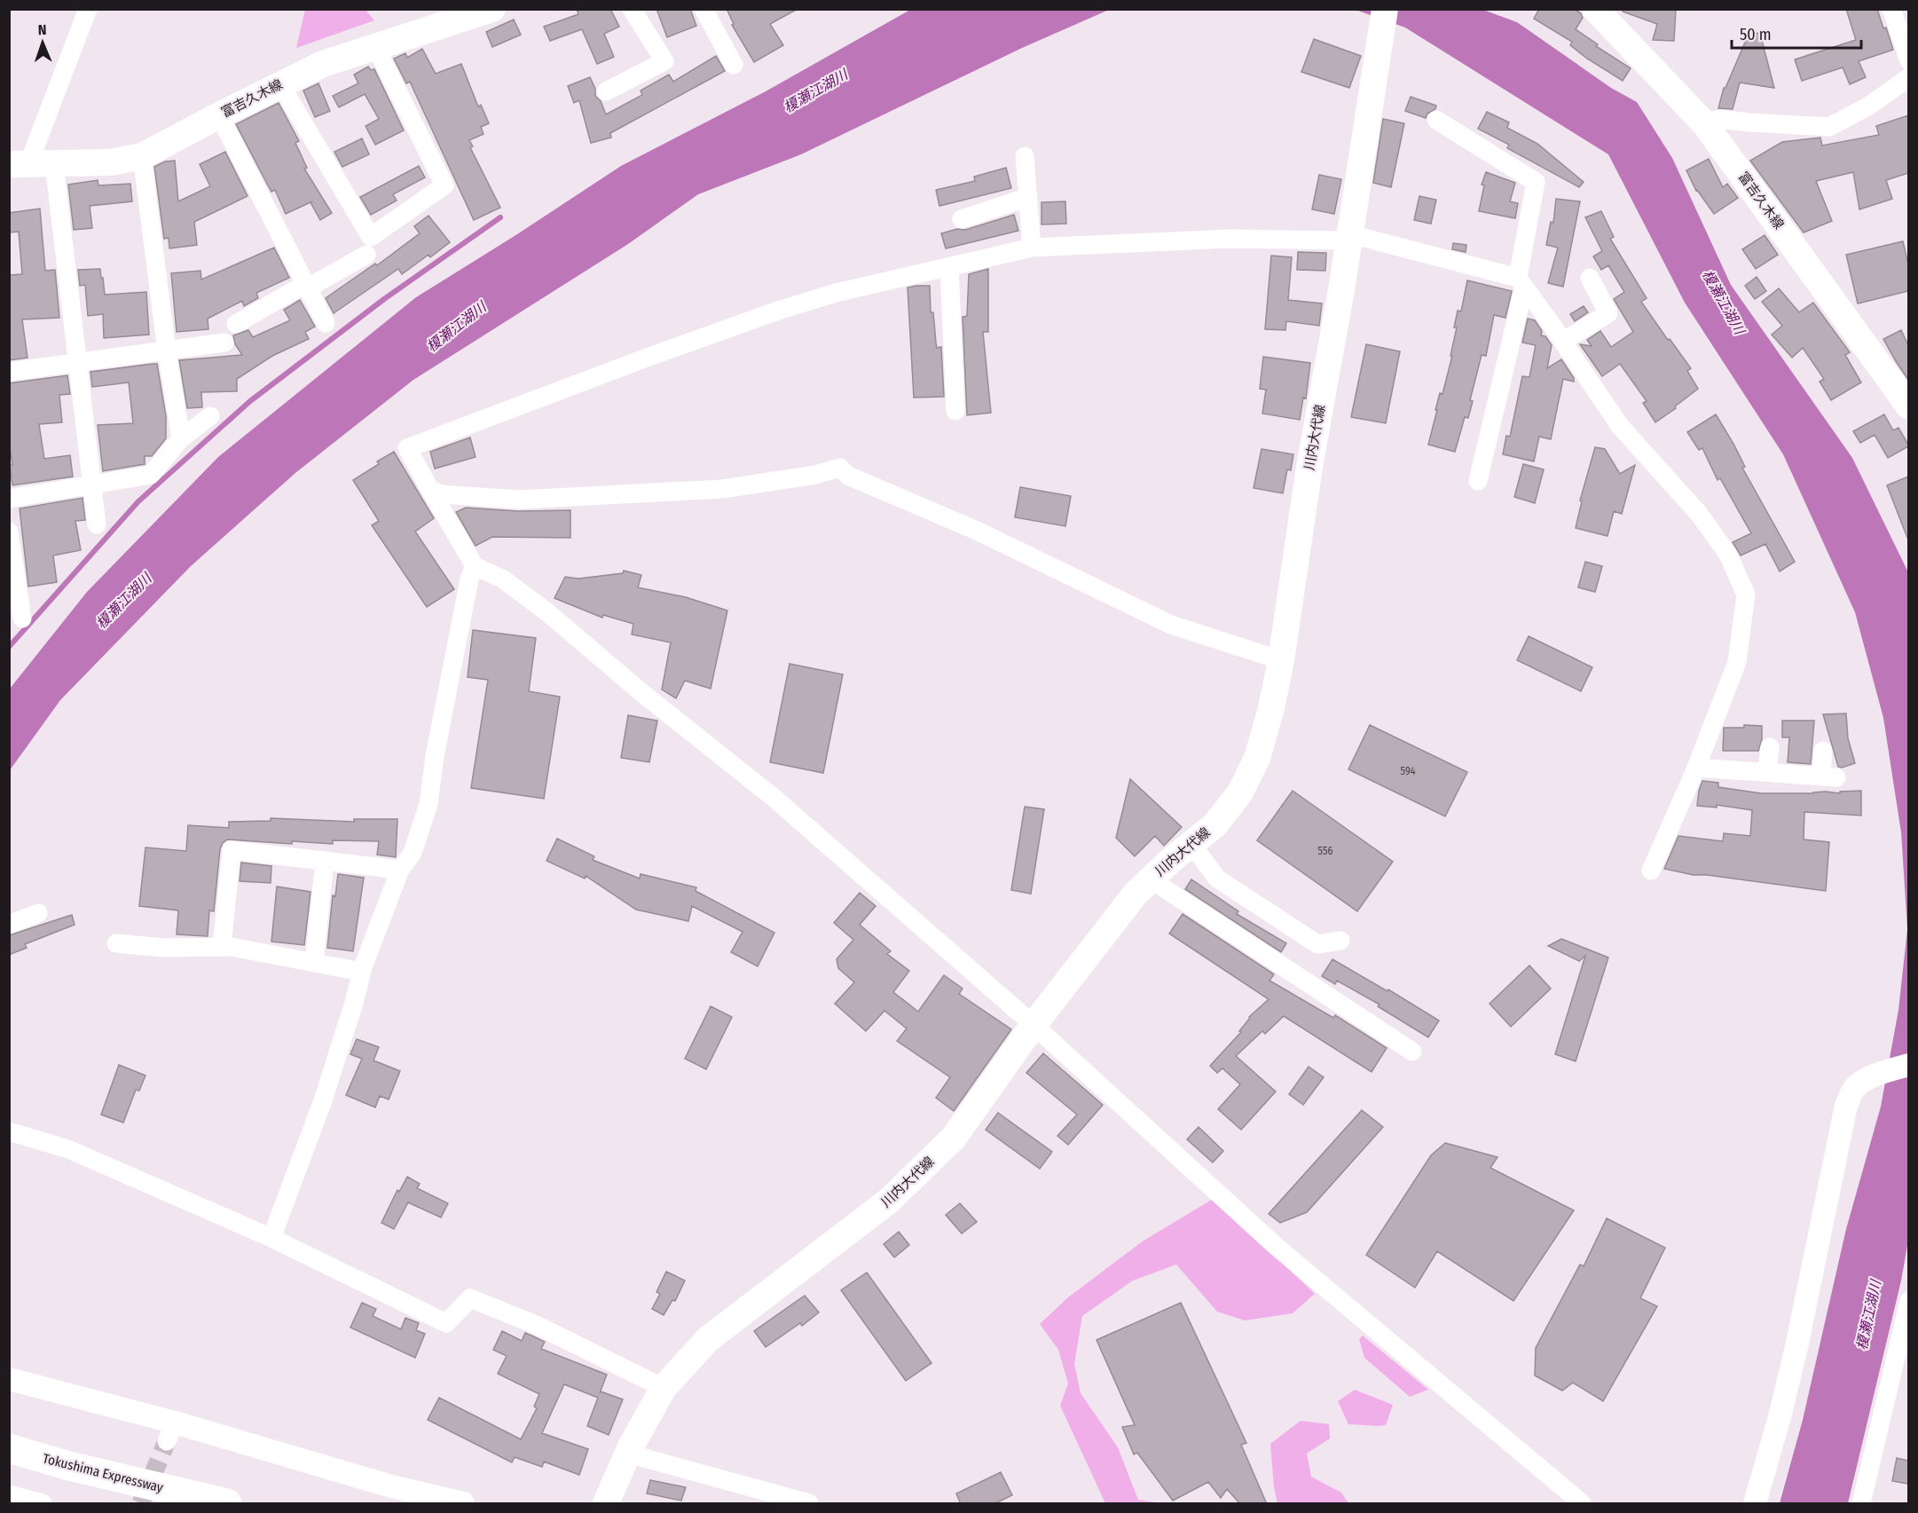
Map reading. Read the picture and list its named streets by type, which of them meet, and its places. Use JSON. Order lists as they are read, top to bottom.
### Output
{
  "streets": {
    "highway": ["Tokushima Expressway"],
    "main road": ["富吉久木線", "川内大代線"]
  },
  "water": ["榎瀬江湖川"],
  "house_numbers": ["594", "556"],
  "scale_bar": "50 m",
  "north": "top"
}
